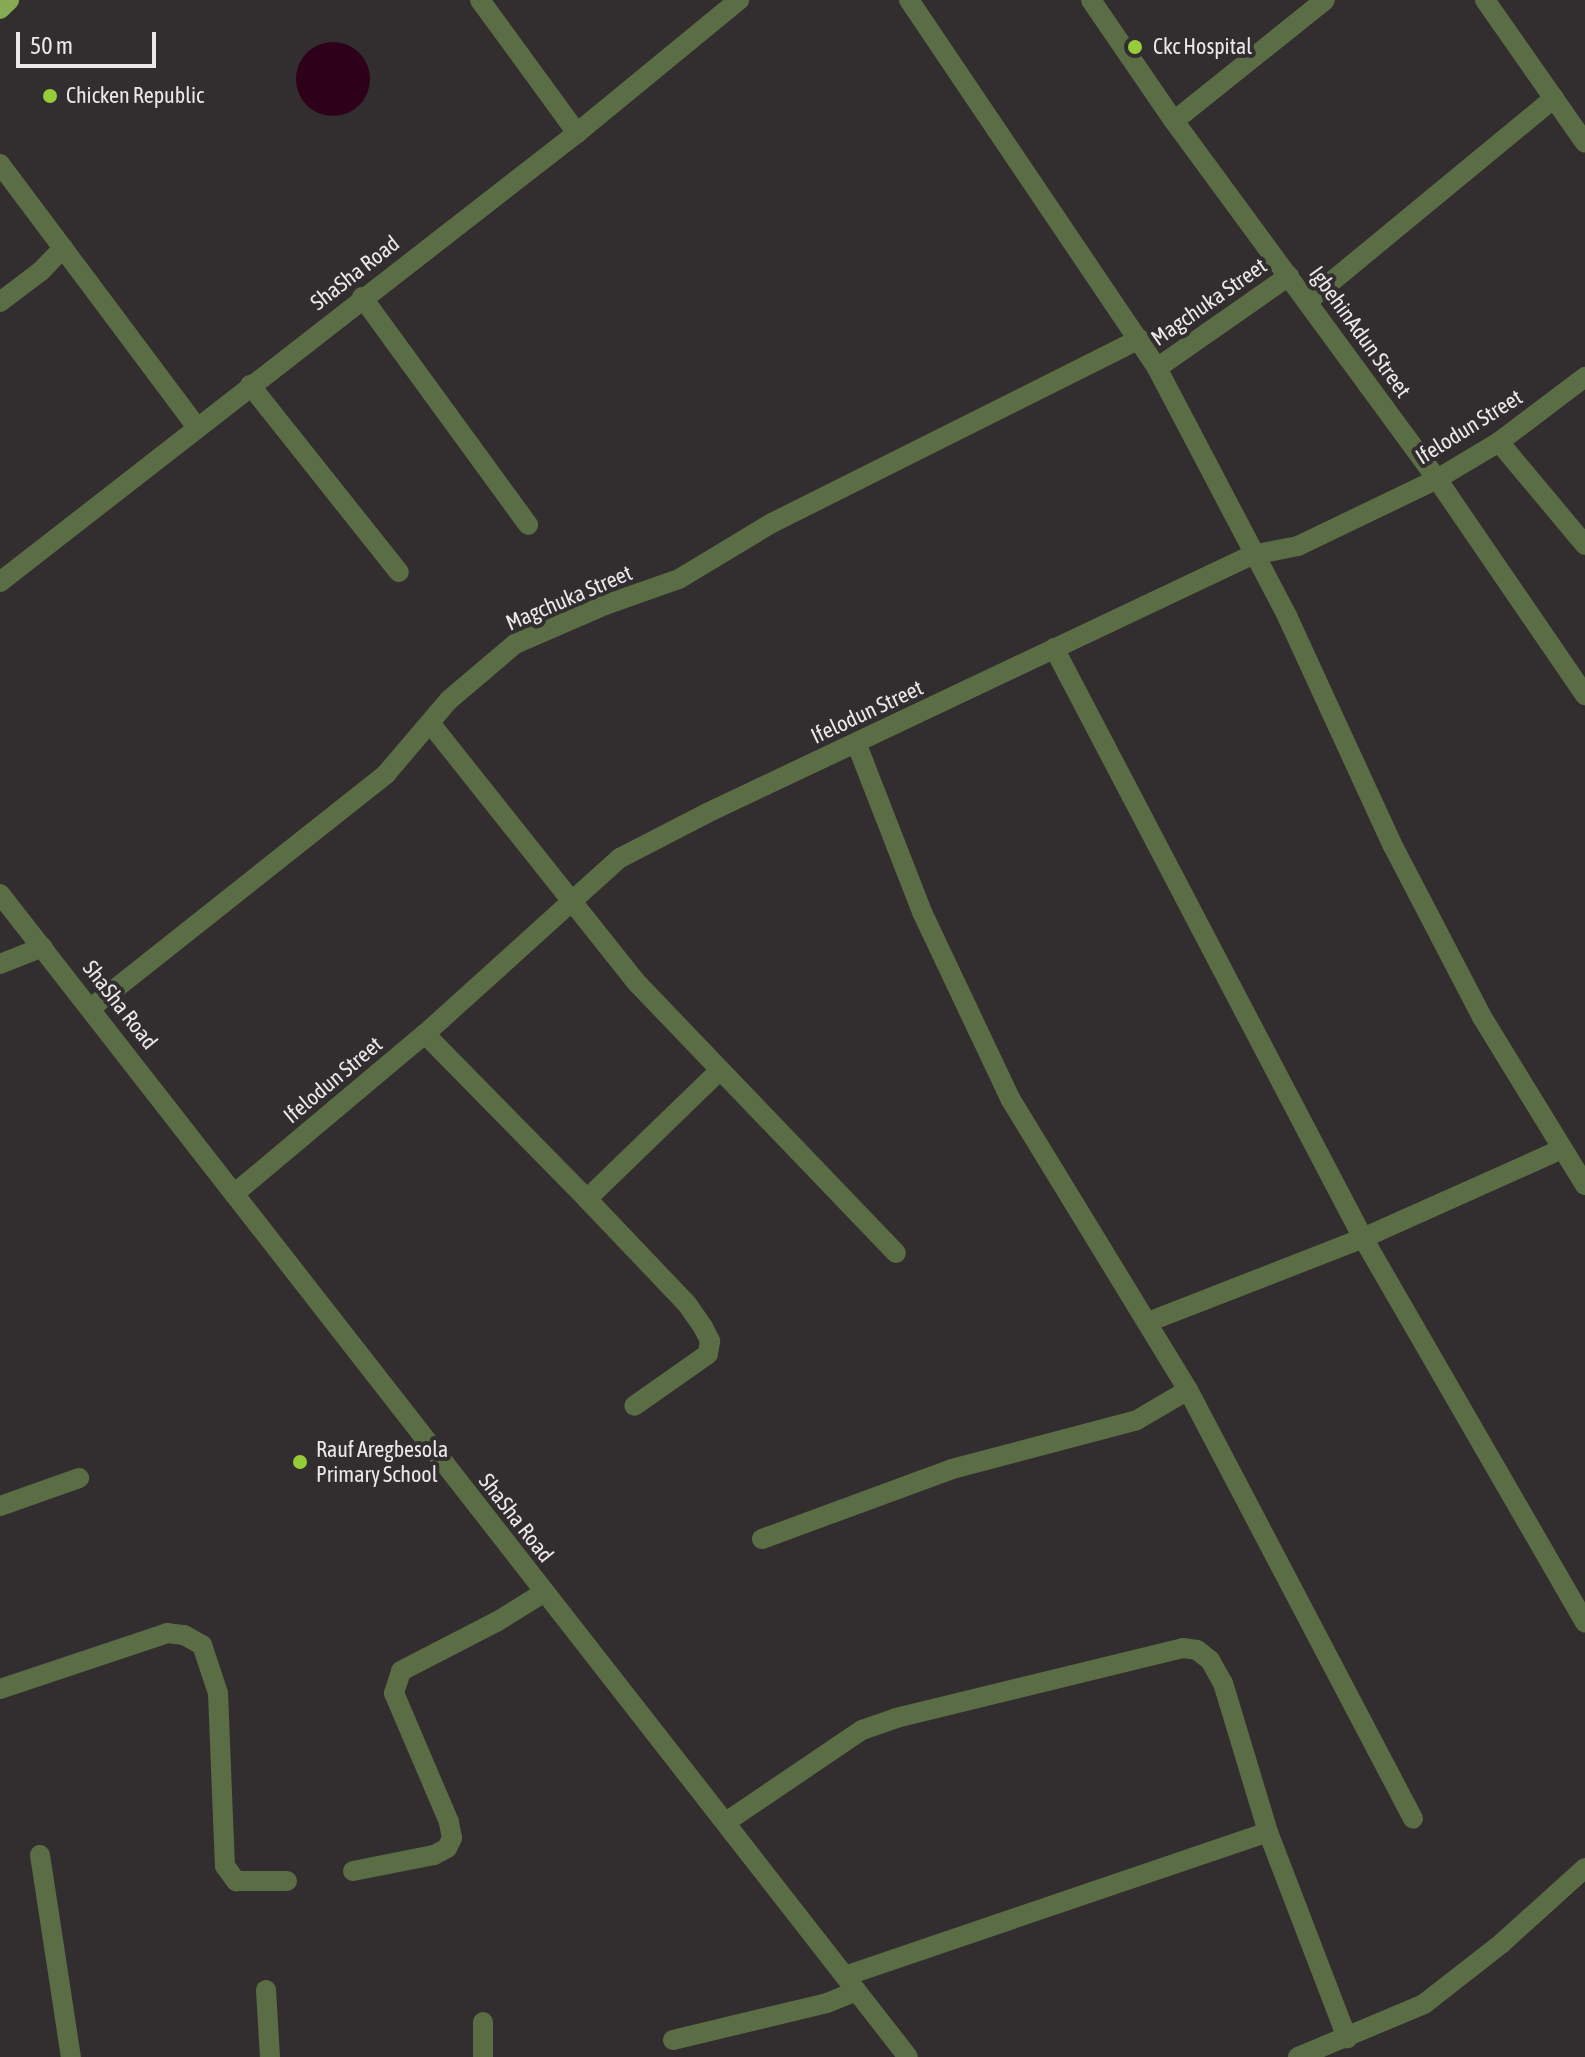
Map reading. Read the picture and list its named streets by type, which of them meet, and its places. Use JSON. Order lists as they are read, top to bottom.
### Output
{
  "streets": {
    "street": [
      "ShaSha Road",
      "Magchuka Street",
      "IgbehinAdun Street",
      "Ifelodun Street"
    ]
  },
  "crossings": [
    ["ShaSha Road", "Magchuka Street"],
    ["ShaSha Road", "Ifelodun Street"],
    ["Magchuka Street", "IgbehinAdun Street"],
    ["IgbehinAdun Street", "Ifelodun Street"]
  ],
  "places": ["Ckc Hospital", "Chicken Republic", "Rauf Aregbesola Primary School"],
  "scale_bar": "50 m"
}
